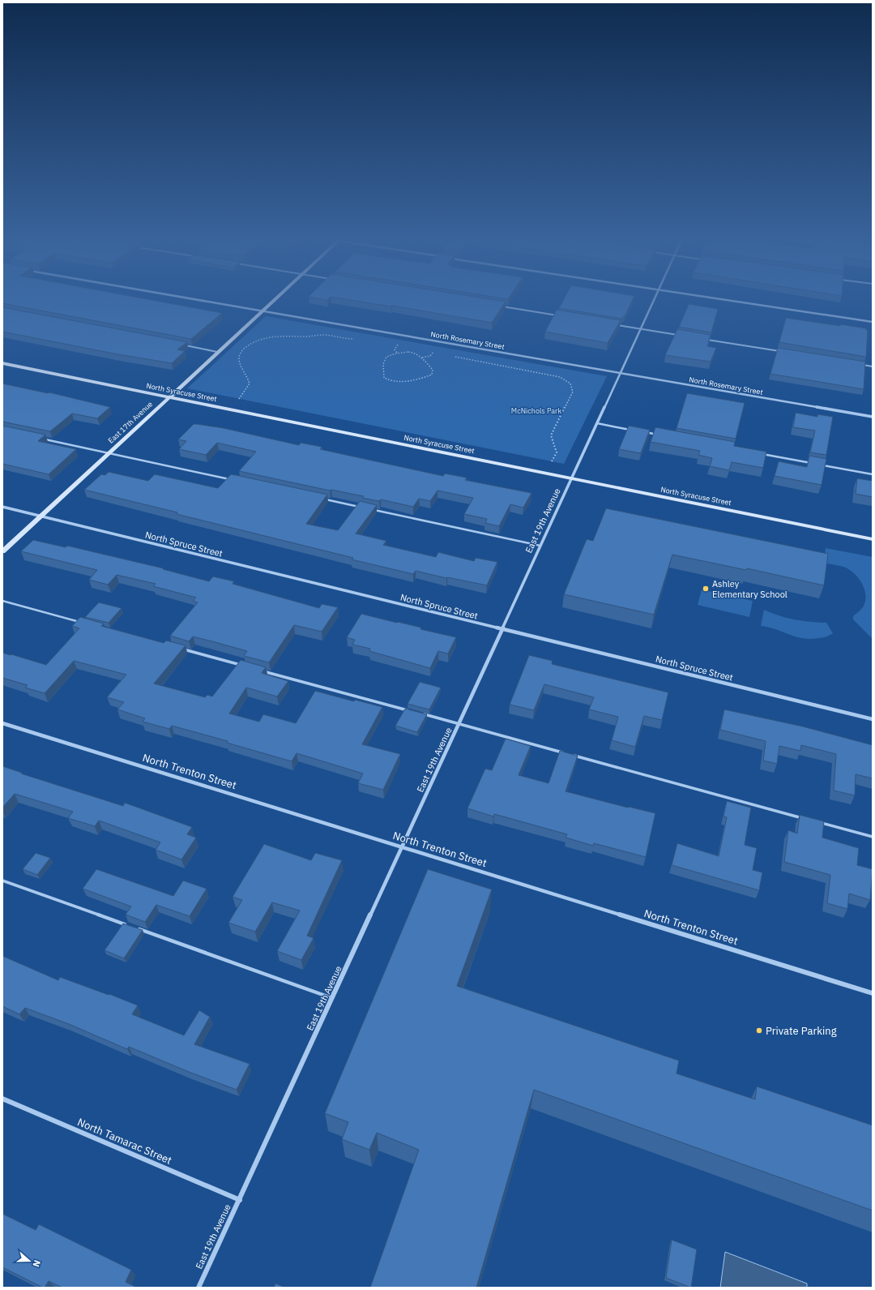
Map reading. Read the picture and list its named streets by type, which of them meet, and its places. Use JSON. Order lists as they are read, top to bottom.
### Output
{
  "streets": {
    "street": [
      "North Rosemary Street",
      "North Syracuse Street",
      "East 17th Avenue",
      "East 19th Avenue",
      "North Spruce Street",
      "North Trenton Street",
      "North Tamarac Street"
    ]
  },
  "crossings": [
    ["North Rosemary Street", "East 17th Avenue"],
    ["North Rosemary Street", "East 19th Avenue"],
    ["North Syracuse Street", "East 17th Avenue"],
    ["North Syracuse Street", "East 19th Avenue"],
    ["East 17th Avenue", "North Spruce Street"],
    ["East 19th Avenue", "North Spruce Street"],
    ["East 19th Avenue", "North Trenton Street"],
    ["East 19th Avenue", "North Tamarac Street"]
  ],
  "parks": ["McNichols Park"],
  "places": ["Ashley Elementary School", "Private Parking"],
  "north": "right"
}
